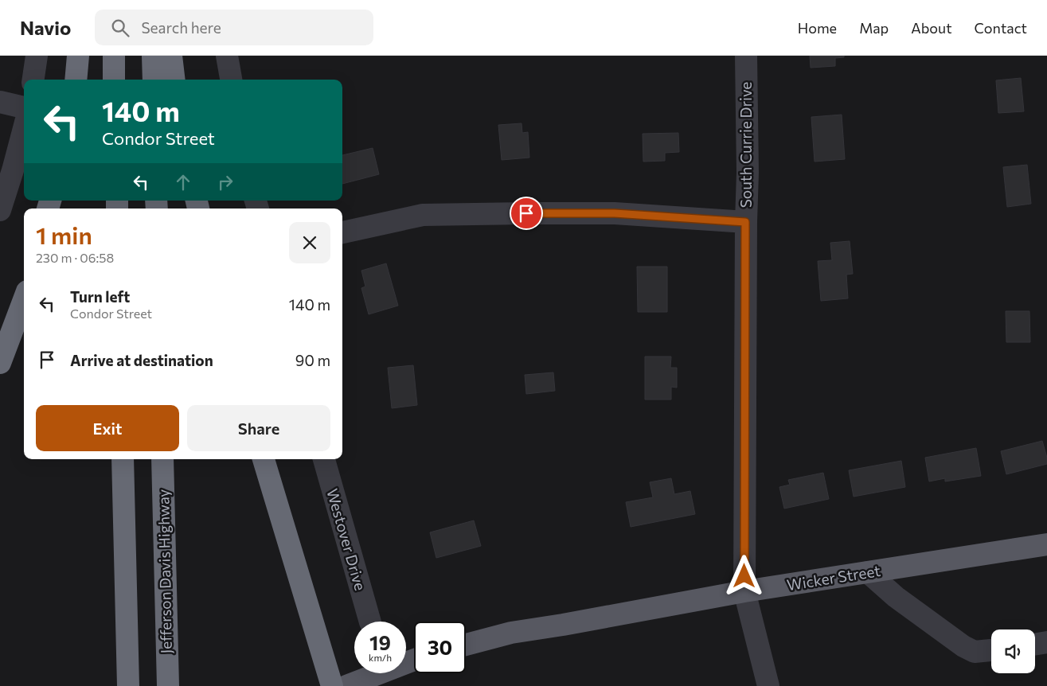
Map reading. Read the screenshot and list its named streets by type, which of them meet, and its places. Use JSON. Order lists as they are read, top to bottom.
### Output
{
  "streets": {
    "highway": ["Jefferson Davis Highway"],
    "main road": ["Wicker Street"],
    "street": ["South Currie Drive", "Westover Drive"]
  },
  "crossings": [
    ["South Currie Drive", "Wicker Street"]
  ],
  "page": {
    "header": "Navio",
    "search": "Search here",
    "nav": [
      "Home",
      "Map",
      "About",
      "Contact"
    ],
    "turn": ["140 m", "Condor Street"],
    "heading": ["1 min", "230 m · 06:58"],
    "list": [
      {
        "name": "Turn left",
        "note": "Condor Street",
        "value": "140 m"
      },
      {
        "name": "Arrive at destination",
        "value": "90 m"
      }
    ],
    "buttons": ["Exit", "Share"],
    "speed": "19 km/h",
    "limit": "30"
  }
}
